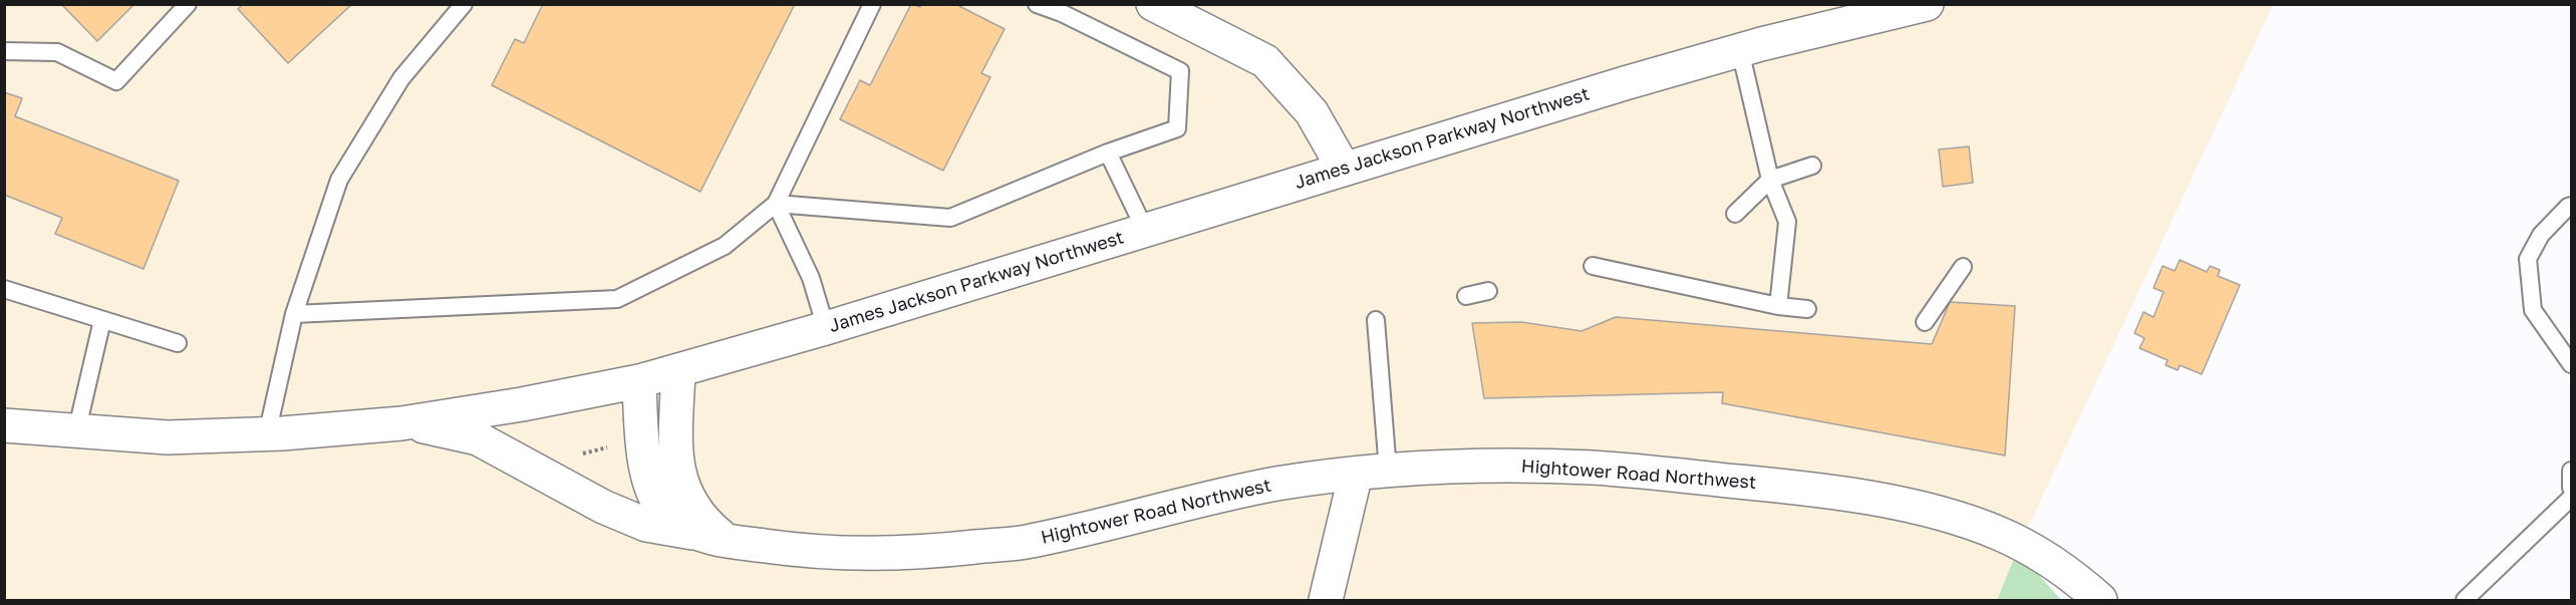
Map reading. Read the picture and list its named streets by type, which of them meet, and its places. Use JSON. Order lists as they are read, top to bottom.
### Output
{
  "streets": {
    "street": ["James Jackson Parkway Northwest", "Hightower Road Northwest"]
  },
  "crossings": [
    ["James Jackson Parkway Northwest", "Hightower Road Northwest"]
  ]
}
